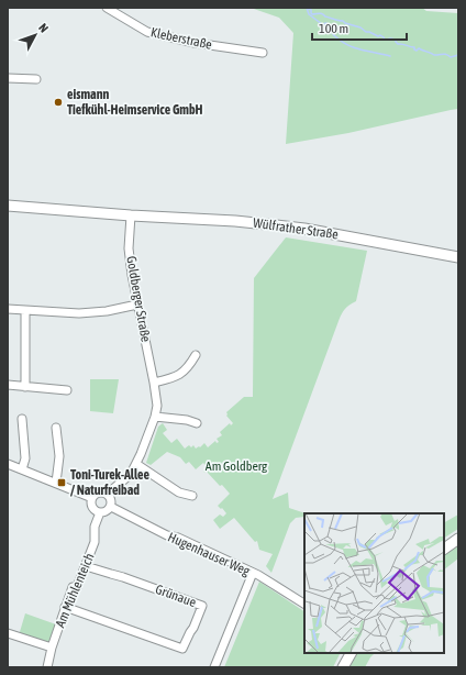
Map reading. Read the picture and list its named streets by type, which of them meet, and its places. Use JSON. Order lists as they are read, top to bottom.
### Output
{
  "streets": {
    "main road": ["Wülfrather Straße"],
    "street": [
      "Kleberstraße",
      "Goldberger Straße",
      "Hugenhauser Weg",
      "Am Mühlenteich",
      "Grünaue"
    ]
  },
  "crossings": [
    ["Wülfrather Straße", "Goldberger Straße"],
    ["Goldberger Straße", "Hugenhauser Weg"],
    ["Goldberger Straße", "Am Mühlenteich"],
    ["Hugenhauser Weg", "Am Mühlenteich"],
    ["Am Mühlenteich", "Grünaue"]
  ],
  "parks": ["Am Goldberg"],
  "places": {
    "other": ["eismann Tiefkühl-Heimservice GmbH"],
    "transit": ["Toni-Turek-Allee / Naturfreibad"]
  },
  "scale_bar": "100 m",
  "north": "top right"
}
